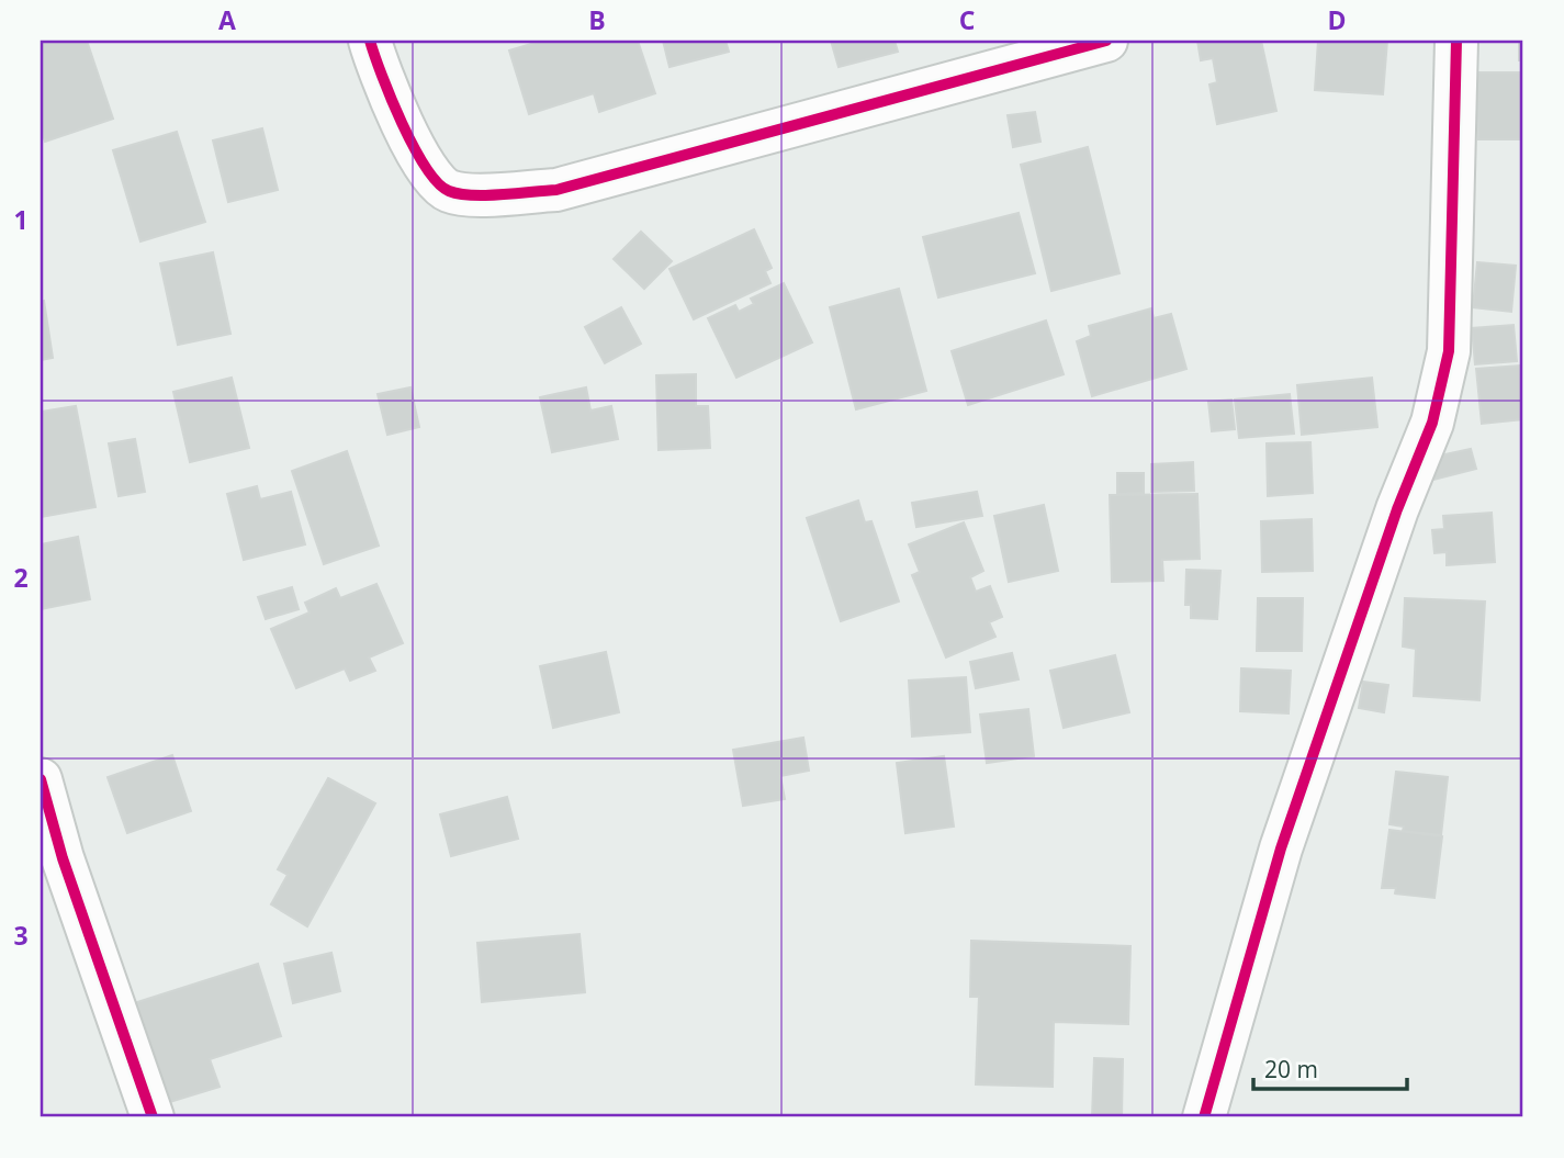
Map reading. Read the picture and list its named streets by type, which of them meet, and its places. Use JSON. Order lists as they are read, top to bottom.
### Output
{
  "scale_bar": "20 m",
  "grid": {
    "columns": [
      "A",
      "B",
      "C",
      "D"
    ],
    "rows": ["1", "2", "3"]
  }
}
